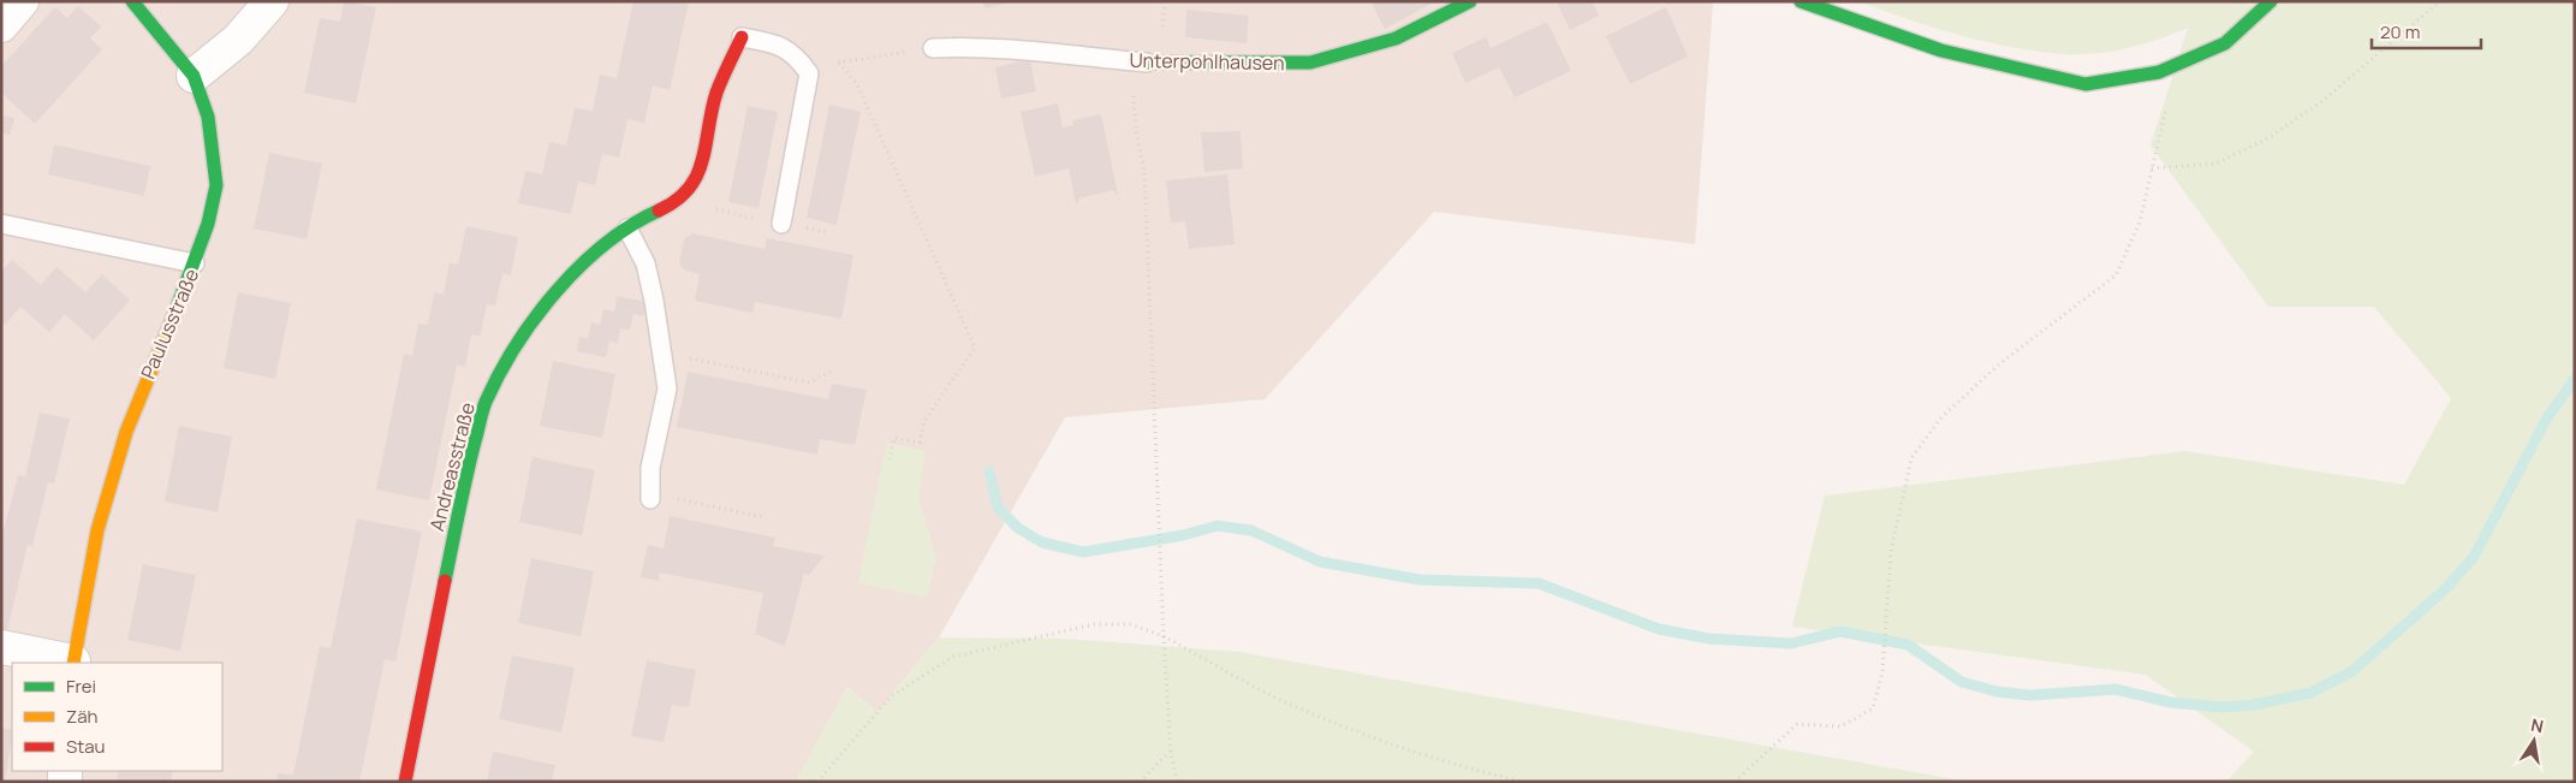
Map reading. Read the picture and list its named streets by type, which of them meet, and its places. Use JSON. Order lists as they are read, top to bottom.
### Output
{
  "streets": {
    "street": ["Unterpohlhausen", "Paulusstraße", "Andreasstraße"]
  },
  "legend": ["Frei", "Zäh", "Stau"],
  "scale_bar": "20 m",
  "north": "top"
}
